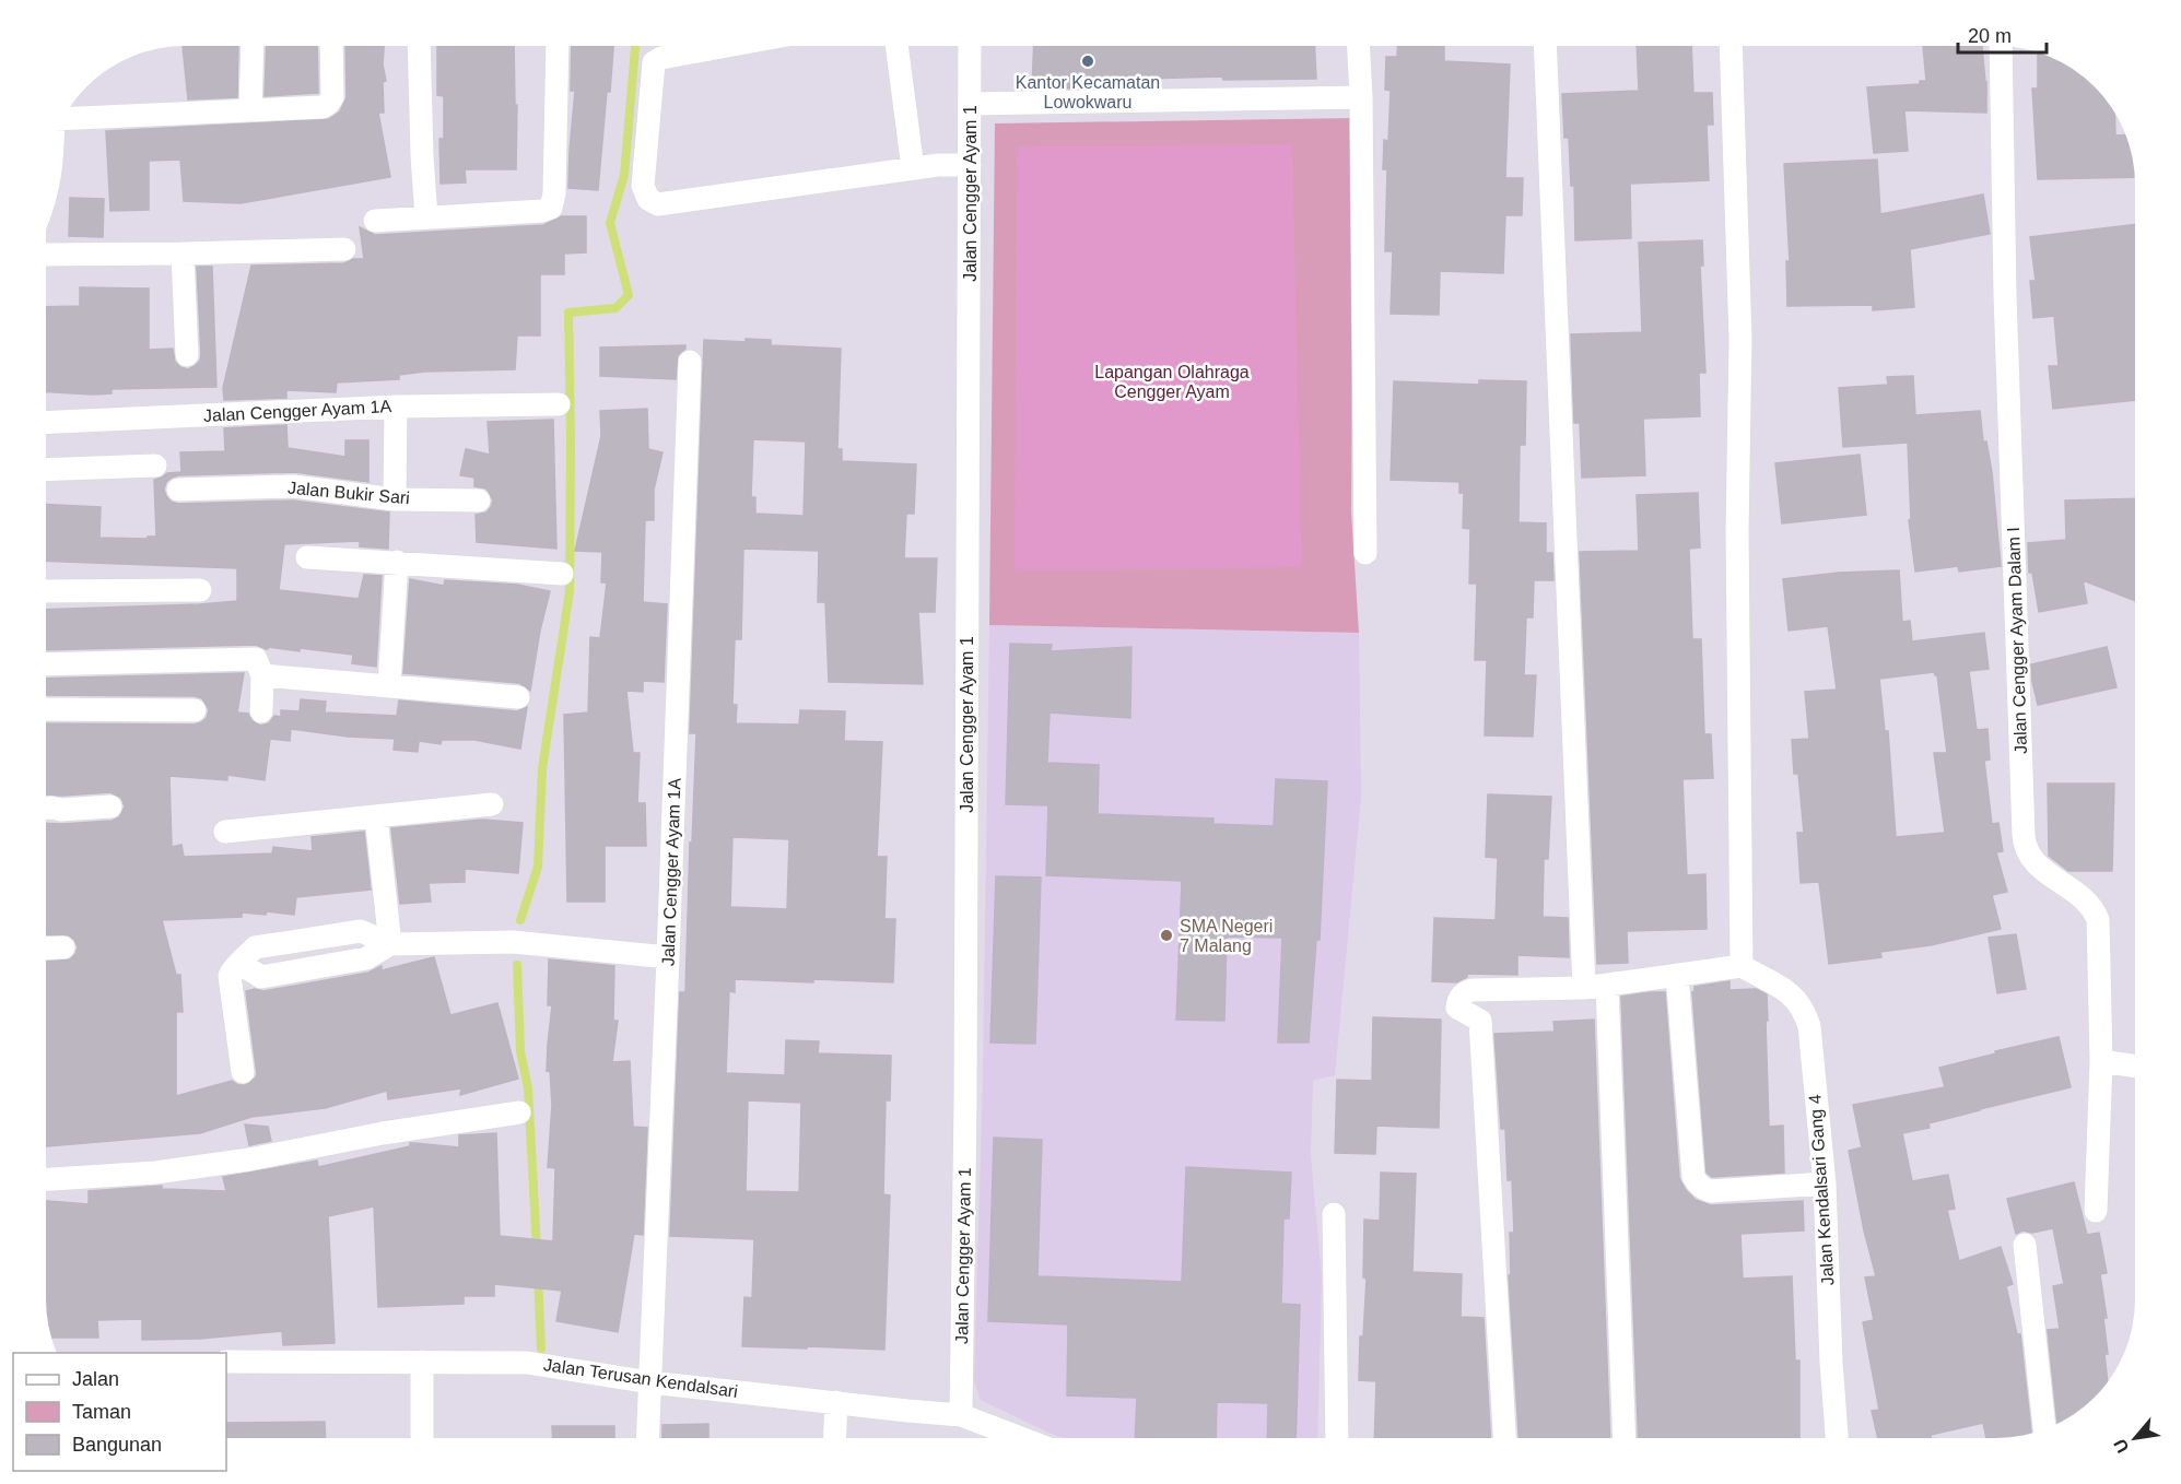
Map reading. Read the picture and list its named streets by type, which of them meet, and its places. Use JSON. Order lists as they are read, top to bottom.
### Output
{
  "streets": {
    "street": [
      "Jalan Cengger Ayam 1",
      "Jalan Cengger Ayam 1A",
      "Jalan Bukir Sari",
      "Jalan Cengger Ayam Dalam I",
      "Jalan Kendalsari Gang 4",
      "Jalan Terusan Kendalsari"
    ]
  },
  "crossings": [
    ["Jalan Cengger Ayam 1", "Jalan Terusan Kendalsari"],
    ["Jalan Cengger Ayam 1A", "Jalan Terusan Kendalsari"]
  ],
  "parks": ["Lapangan Olahraga Cengger Ayam"],
  "places": ["Kantor Kecamatan Lowokwaru", "SMA Negeri 7 Malang"],
  "legend": ["Jalan", "Taman", "Bangunan"],
  "scale_bar": "20 m",
  "north": "bottom left"
}
